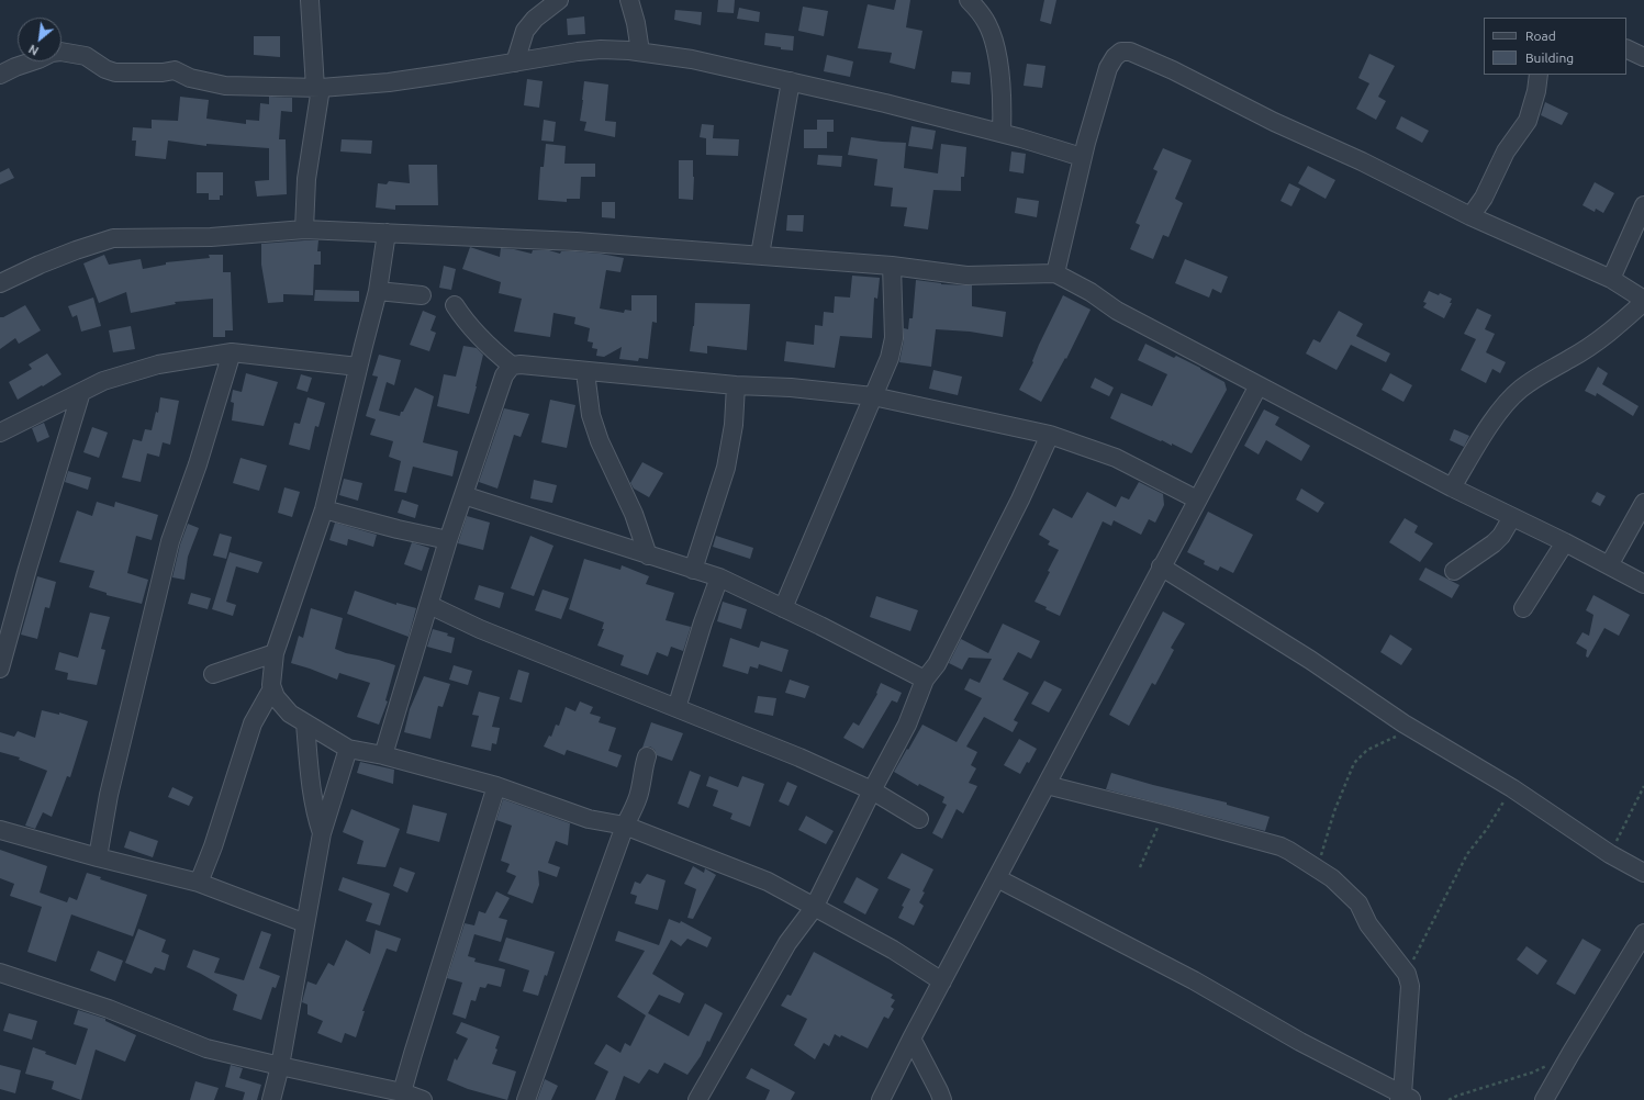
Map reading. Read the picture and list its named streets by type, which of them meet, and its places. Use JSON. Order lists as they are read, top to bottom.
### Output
{
  "legend": ["Road", "Building"],
  "north": "bottom left"
}
